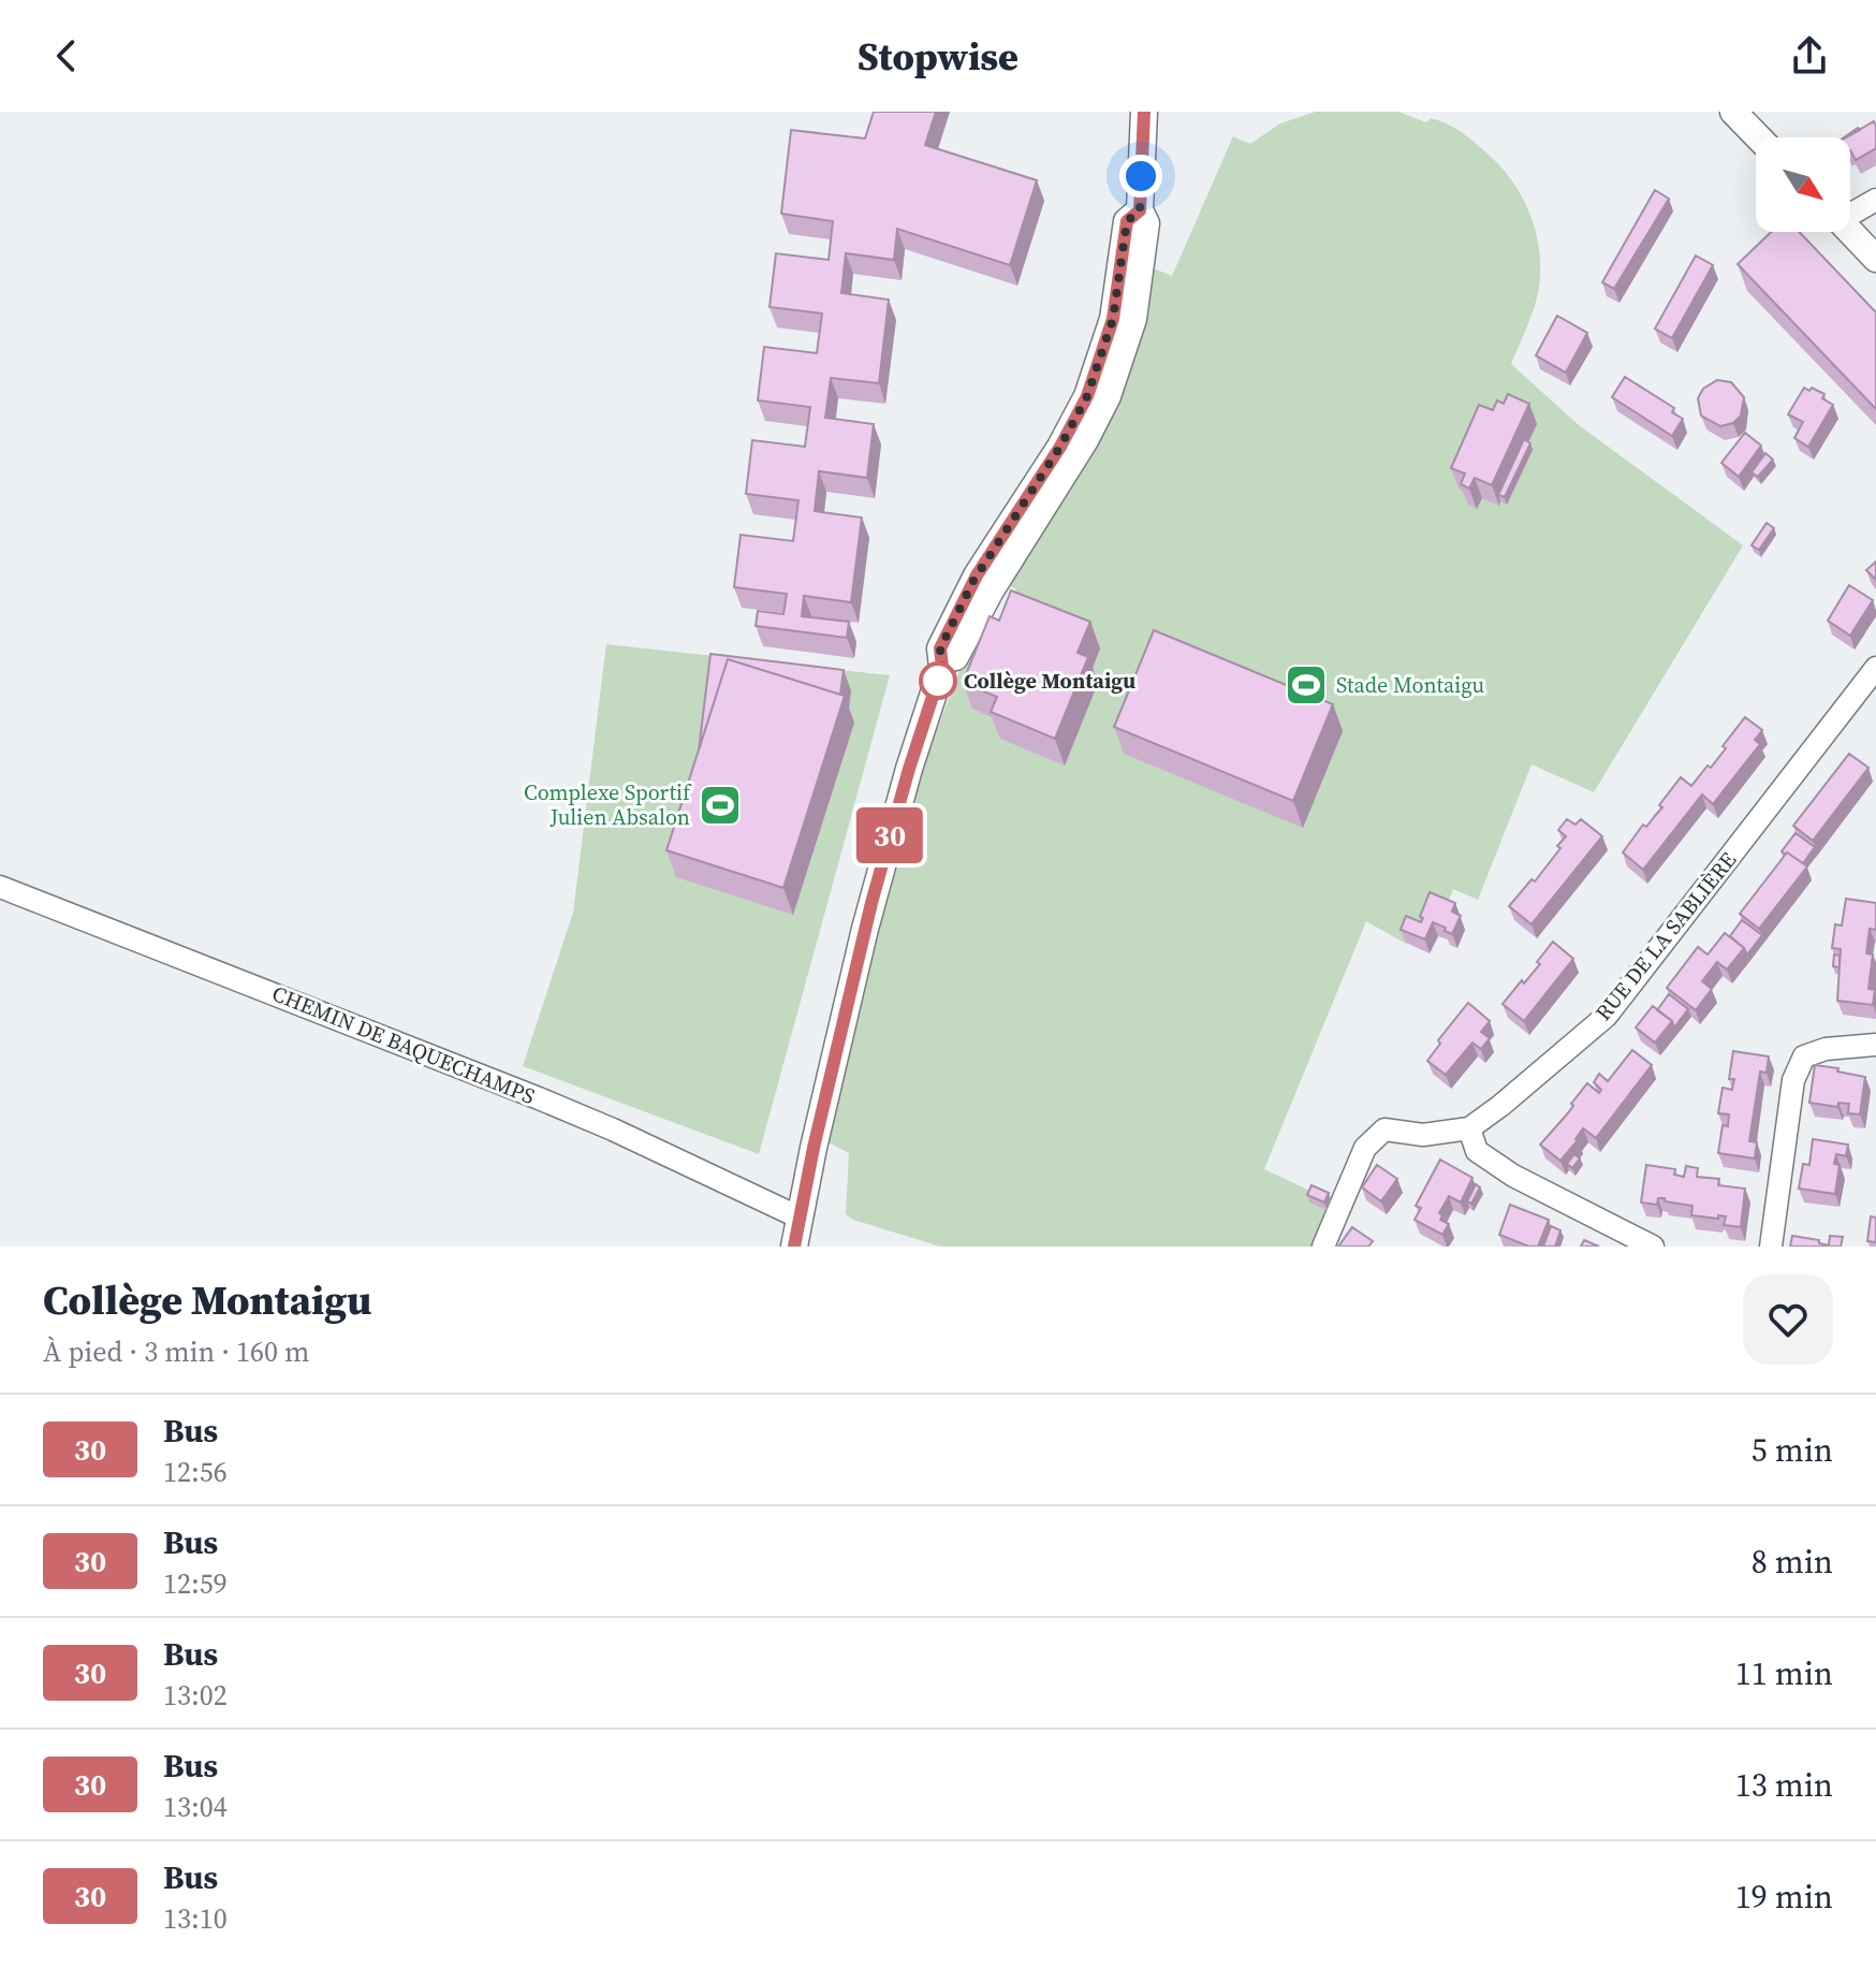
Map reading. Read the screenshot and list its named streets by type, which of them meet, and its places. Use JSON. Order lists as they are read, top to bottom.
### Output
{
  "streets": {
    "street": ["RUE DE LA SABLIÈRE", "CHEMIN DE BAQUECHAMPS"]
  },
  "places": {
    "other": ["Collège Montaigu"],
    "sports": ["Stade Montaigu", "Complexe Sportif Julien Absalon"]
  },
  "lines": ["bus line 30"],
  "north": "bottom right",
  "page": {
    "header": "Stopwise",
    "on_map": "30",
    "heading": ["Collège Montaigu", "À pied · 3 min · 160 m"],
    "list": [
      {
        "mark": "30",
        "name": "Bus",
        "note": "12:56",
        "value": "5 min"
      },
      {
        "mark": "30",
        "name": "Bus",
        "note": "12:59",
        "value": "8 min"
      },
      {
        "mark": "30",
        "name": "Bus",
        "note": "13:02",
        "value": "11 min"
      },
      {
        "mark": "30",
        "name": "Bus",
        "note": "13:04",
        "value": "13 min"
      },
      {
        "mark": "30",
        "name": "Bus",
        "note": "13:10",
        "value": "19 min"
      }
    ]
  }
}
